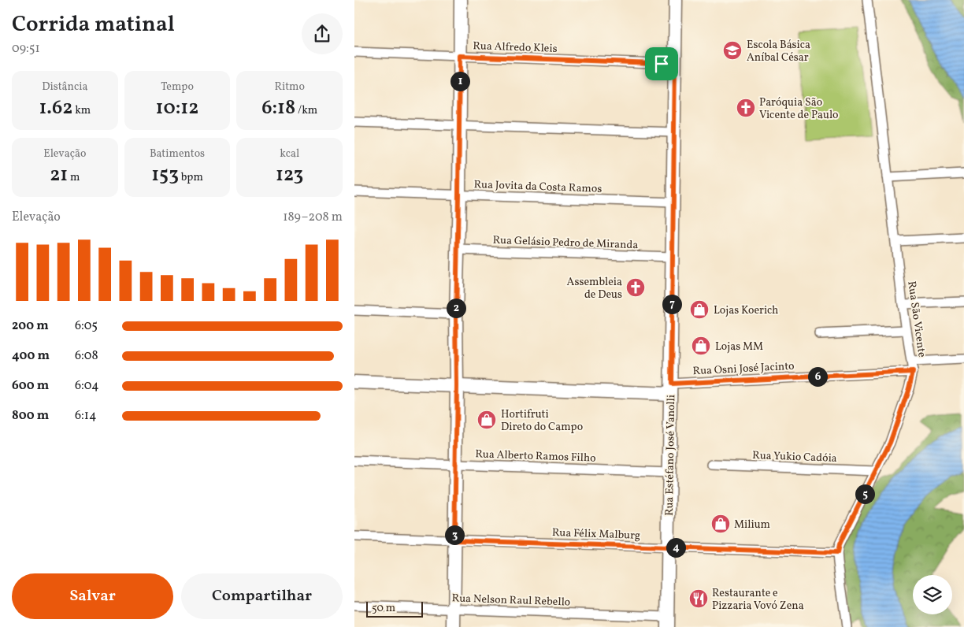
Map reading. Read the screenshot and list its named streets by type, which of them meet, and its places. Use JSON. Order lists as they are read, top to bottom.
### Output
{
  "streets": {
    "main road": ["Rua Estéfano José Vanolli"],
    "street": [
      "Rua Alfredo Kleis",
      "Rua Jovita da Costa Ramos",
      "Rua Gelásio Pedro de Miranda",
      "Rua São Vicente",
      "Rua Osni José Jacinto",
      "Rua Alberto Ramos Filho",
      "Rua Yukio Cadóia",
      "Rua Félix Malburg",
      "Rua Nelson Raul Rebello"
    ]
  },
  "crossings": [
    ["Rua Alfredo Kleis", "Rua Estéfano José Vanolli"],
    ["Rua Jovita da Costa Ramos", "Rua Estéfano José Vanolli"],
    ["Rua Gelásio Pedro de Miranda", "Rua Estéfano José Vanolli"],
    ["Rua São Vicente", "Rua Osni José Jacinto"],
    ["Rua São Vicente", "Rua Yukio Cadóia"],
    ["Rua São Vicente", "Rua Félix Malburg"],
    ["Rua Osni José Jacinto", "Rua Estéfano José Vanolli"],
    ["Rua Alberto Ramos Filho", "Rua Estéfano José Vanolli"],
    ["Rua Estéfano José Vanolli", "Rua Félix Malburg"],
    ["Rua Estéfano José Vanolli", "Rua Nelson Raul Rebello"]
  ],
  "places": {
    "school or university": ["Escola Básica Aníbal César"],
    "church": ["Paróquia São Vicente de Paulo", "Assembleia de Deus"],
    "shop": [
      "Lojas Koerich",
      "Lojas MM",
      "Hortifruti Direto do Campo",
      "Milium"
    ],
    "restaurant": ["Restaurante e Pizzaria Vovó Zena"]
  },
  "scale_bar": "50 m",
  "page": {
    "heading": ["Corrida matinal", "09:51"],
    "stats": [
      ["Distância", "1.62 km"],
      ["Tempo", "10:12"],
      ["Ritmo", "6:18 /km"],
      ["Elevação", "21 m"],
      ["Batimentos", "153 bpm"],
      ["kcal", "123"]
    ],
    "pins": [
      "1",
      "7",
      "2",
      "6",
      "5",
      "3",
      "4"
    ],
    "chart": ["Elevação", "189–208 m"],
    "list": [
      {
        "name": "200 m",
        "note": "6:05"
      },
      {
        "name": "400 m",
        "note": "6:08"
      },
      {
        "name": "600 m",
        "note": "6:04"
      },
      {
        "name": "800 m",
        "note": "6:14"
      }
    ],
    "buttons": ["Salvar", "Compartilhar"],
    "scale": "50 m"
  }
}
